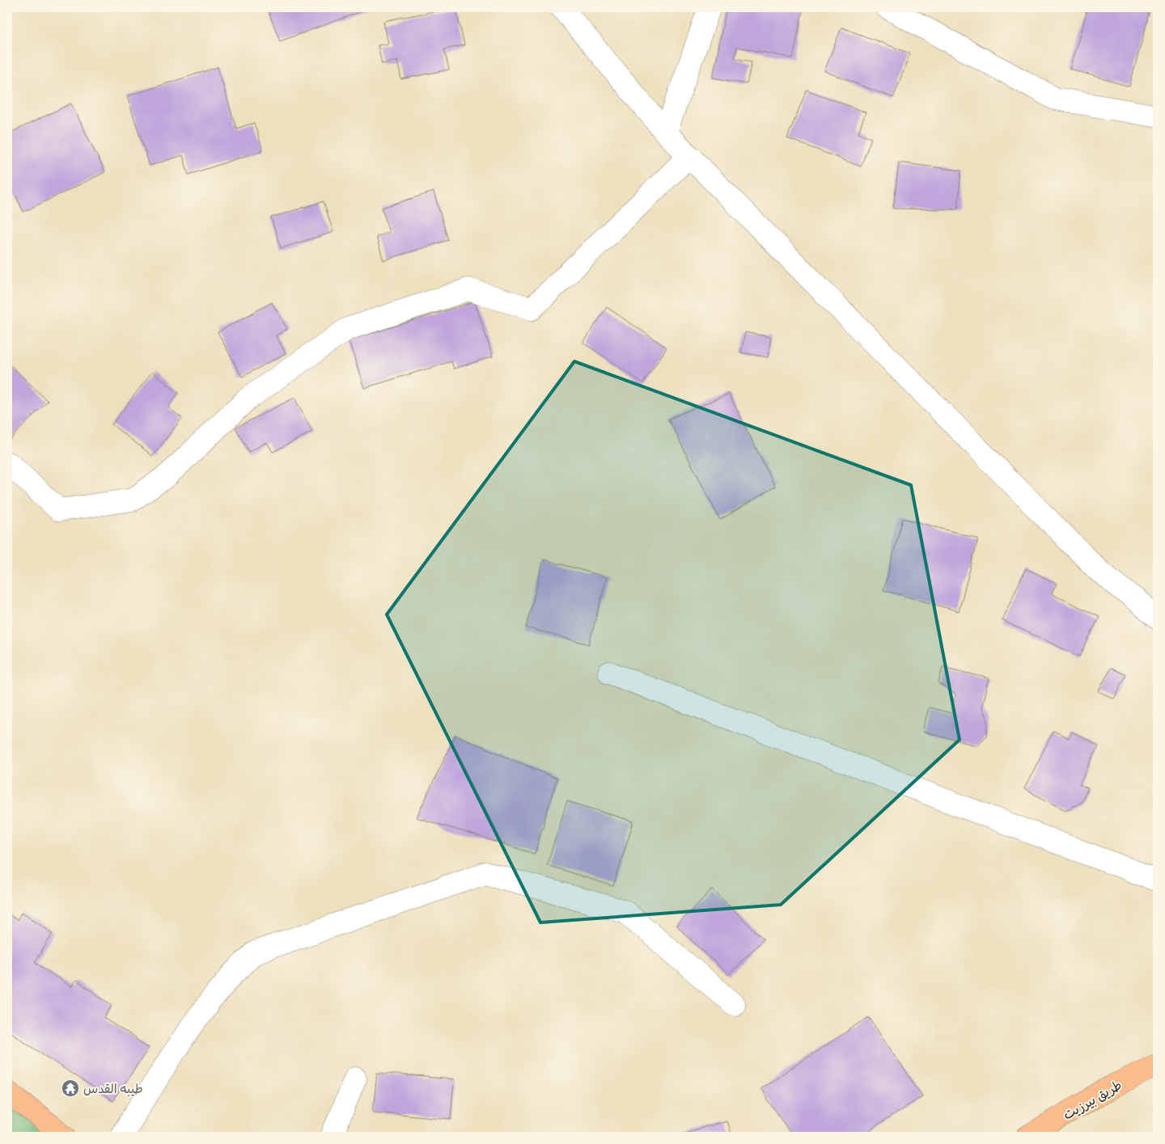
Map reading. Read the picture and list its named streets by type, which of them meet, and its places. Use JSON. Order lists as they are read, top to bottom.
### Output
{
  "streets": {
    "main road": ["طريق بيرزيت"]
  },
  "places": {
    "temple": ["طيبه القدس"]
  }
}
